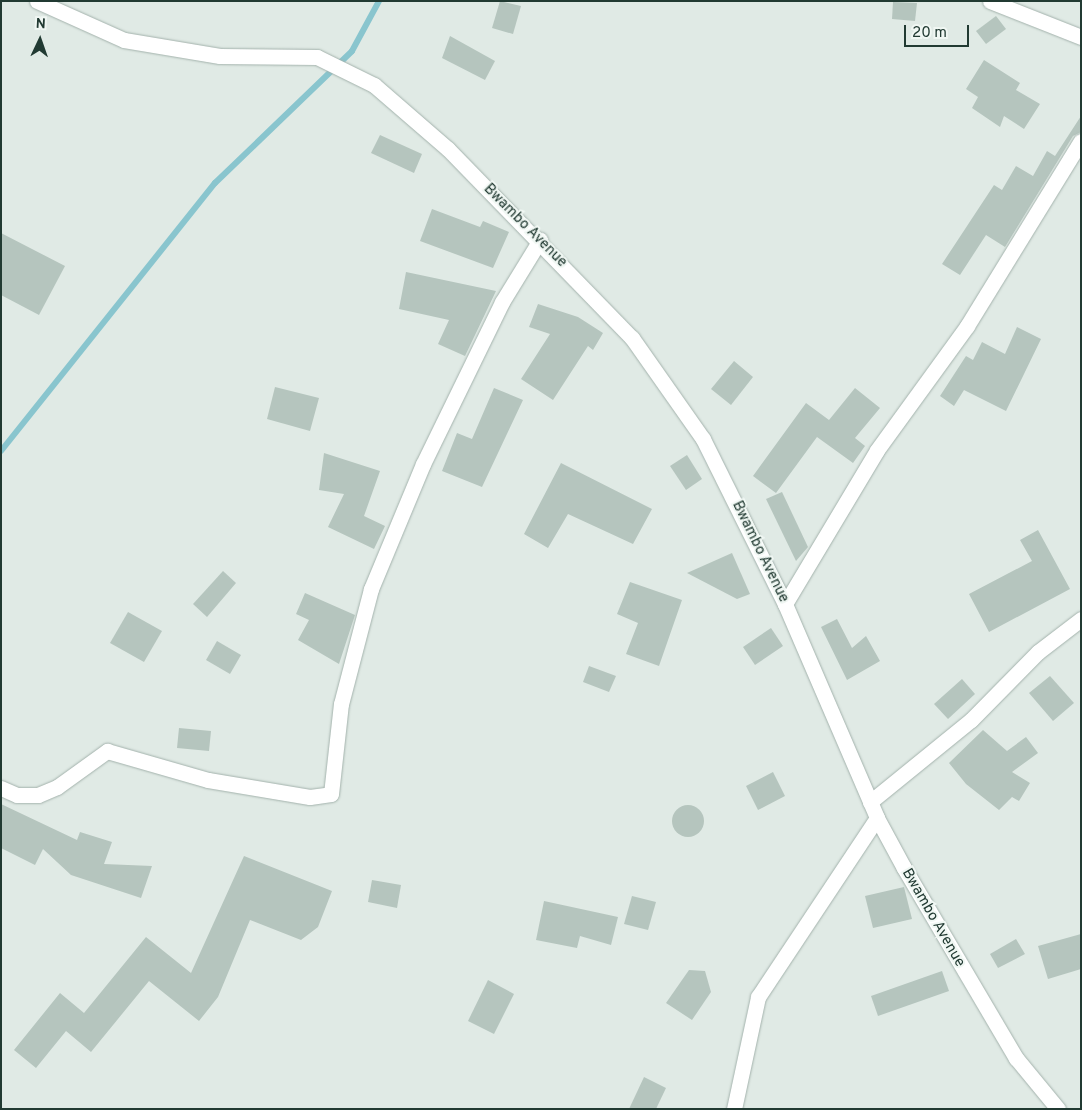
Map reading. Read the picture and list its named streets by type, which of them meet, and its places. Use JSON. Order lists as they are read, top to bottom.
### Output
{
  "streets": {
    "street": ["Bwambo Avenue"]
  },
  "scale_bar": "20 m",
  "north": "top"
}
